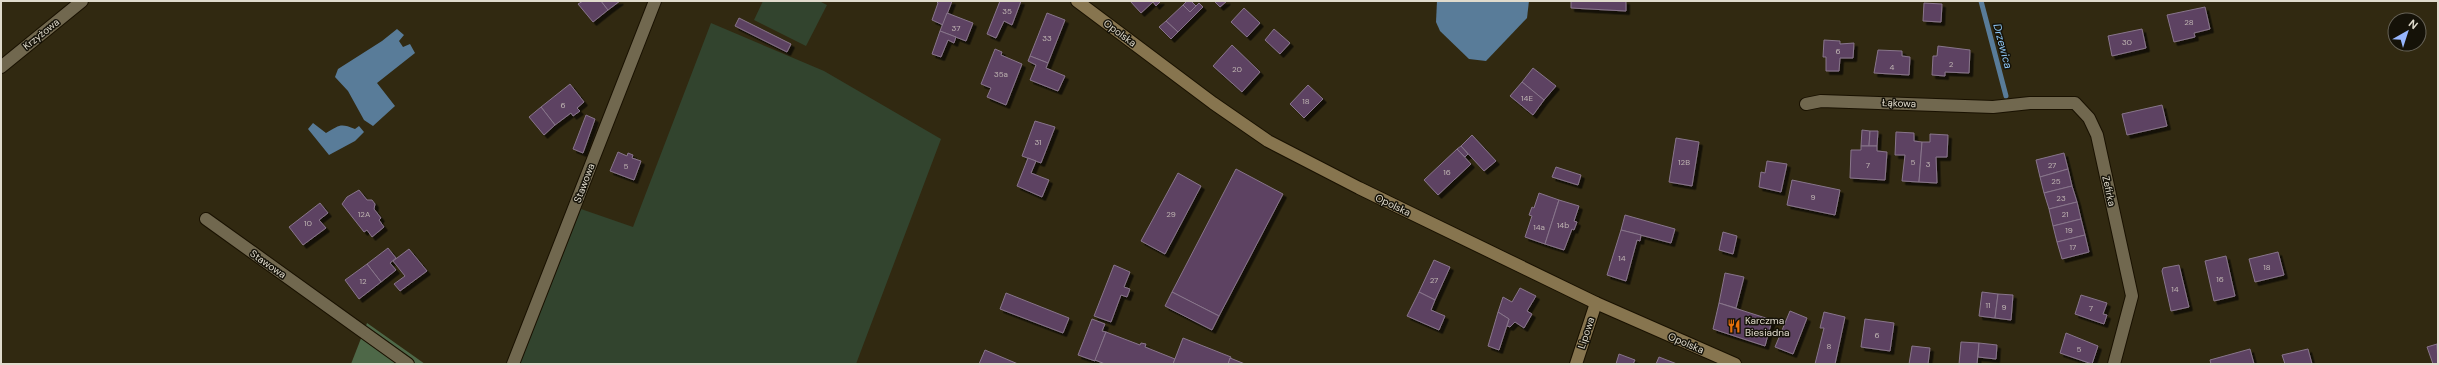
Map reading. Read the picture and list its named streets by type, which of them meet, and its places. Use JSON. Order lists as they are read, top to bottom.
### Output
{
  "streets": {
    "street": [
      "Opolska",
      "Krzyżowa",
      "Łąkowa",
      "Stawowa",
      "Zefirka",
      "Lipowa"
    ]
  },
  "crossings": [
    ["Opolska", "Lipowa"],
    ["Łąkowa", "Zefirka"]
  ],
  "water": ["Drzewica"],
  "places": {
    "restaurant": ["Karczma Biesiadna"]
  },
  "house_numbers": [
    "35",
    "28",
    "37",
    "33",
    "30",
    "6",
    "2",
    "4",
    "20",
    "35a",
    "14E",
    "18",
    "6",
    "31",
    "12B",
    "5",
    "3",
    "7",
    "27",
    "5",
    "16",
    "25",
    "9",
    "23",
    "12A",
    "29",
    "21",
    "10",
    "14b",
    "14a",
    "19",
    "17",
    "14",
    "18",
    "16",
    "27",
    "12",
    "14",
    "11",
    "9",
    "7",
    "6",
    "8",
    "5"
  ],
  "north": "top right"
}
